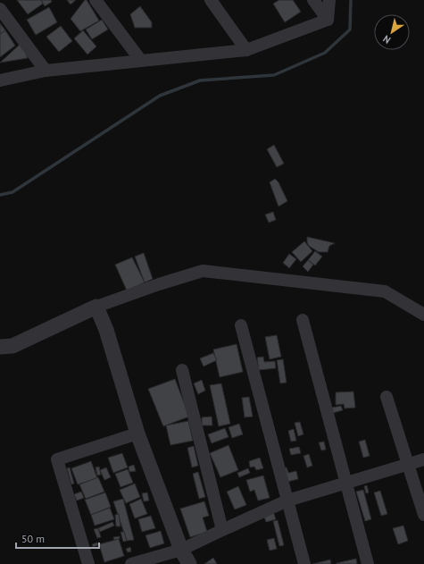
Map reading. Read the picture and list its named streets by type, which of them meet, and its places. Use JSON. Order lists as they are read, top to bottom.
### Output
{
  "scale_bar": "50 m",
  "north": "bottom left"
}
